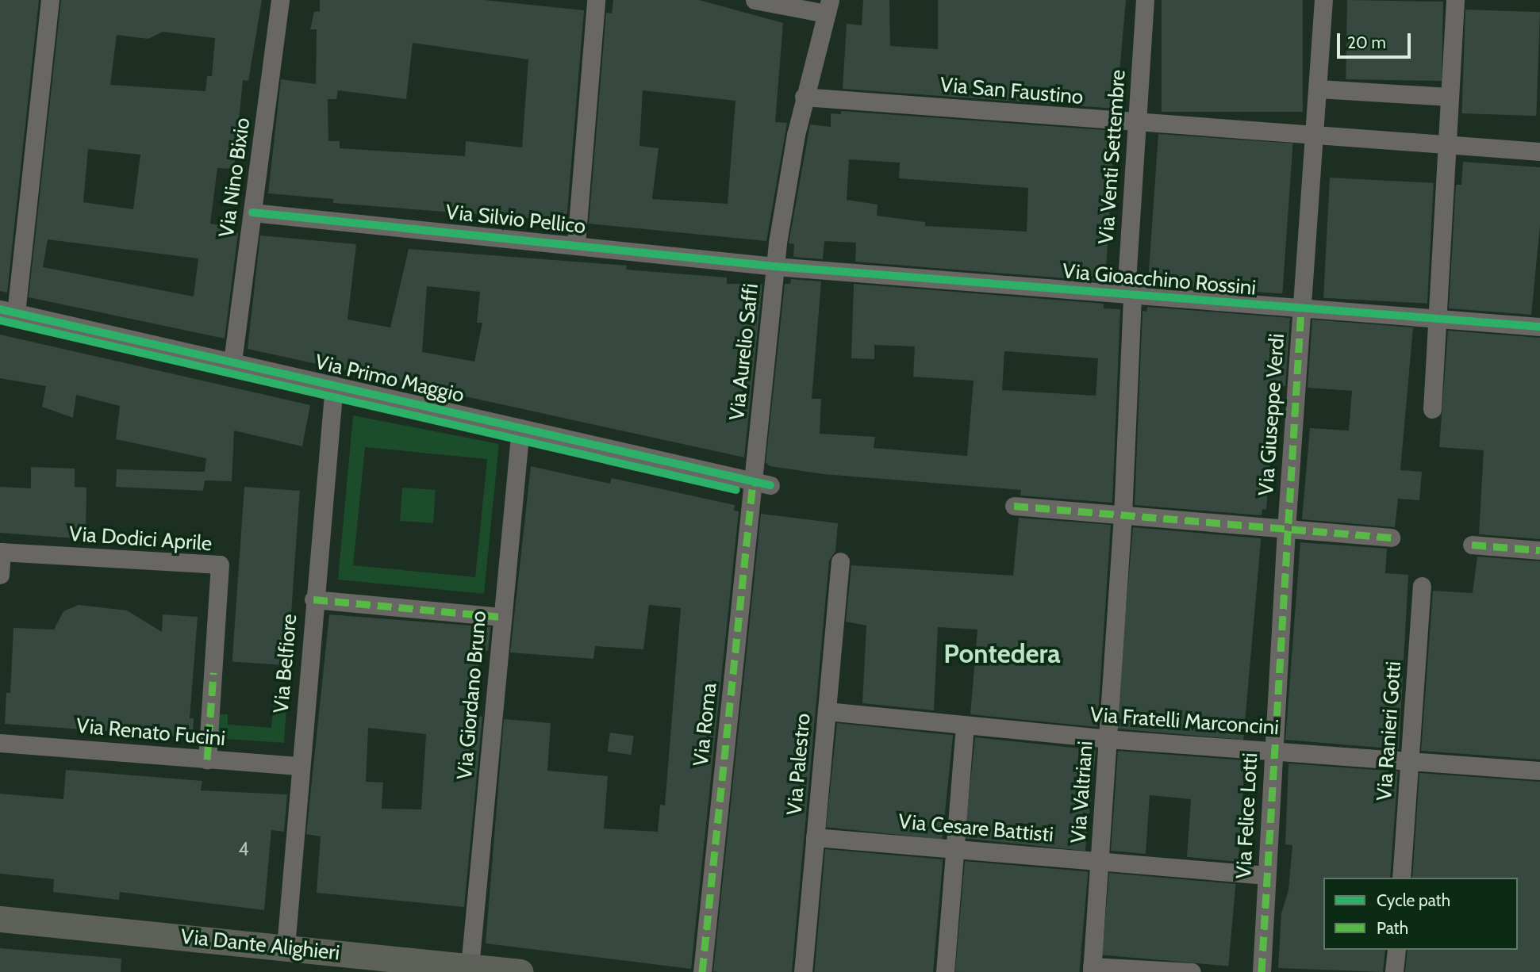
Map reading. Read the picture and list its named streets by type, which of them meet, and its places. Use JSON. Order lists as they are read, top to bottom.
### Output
{
  "streets": {
    "street": [
      "Via San Faustino",
      "Via Venti Settembre",
      "Via Nino Bixio",
      "Via Silvio Pellico",
      "Via Gioacchino Rossini",
      "Via Aurelio Saffi",
      "Via Primo Maggio",
      "Via Giuseppe Verdi",
      "Via Dodici Aprile",
      "Via Belfiore",
      "Via Giordano Bruno",
      "Via Fratelli Marconcini",
      "Via Roma",
      "Via Ranieri Gotti",
      "Via Renato Fucini",
      "Via Palestro",
      "Via Valtriani",
      "Via Felice Lotti",
      "Via Cesare Battisti",
      "Via Dante Alighieri"
    ]
  },
  "crossings": [
    ["Via San Faustino", "Via Venti Settembre"],
    ["Via San Faustino", "Via Aurelio Saffi"],
    ["Via San Faustino", "Via Giuseppe Verdi"],
    ["Via Venti Settembre", "Via Gioacchino Rossini"],
    ["Via Venti Settembre", "Via Valtriani"],
    ["Via Nino Bixio", "Via Silvio Pellico"],
    ["Via Nino Bixio", "Via Primo Maggio"],
    ["Via Silvio Pellico", "Via Gioacchino Rossini"],
    ["Via Silvio Pellico", "Via Aurelio Saffi"],
    ["Via Gioacchino Rossini", "Via Aurelio Saffi"],
    ["Via Gioacchino Rossini", "Via Giuseppe Verdi"],
    ["Via Aurelio Saffi", "Via Primo Maggio"],
    ["Via Aurelio Saffi", "Via Roma"],
    ["Via Primo Maggio", "Via Belfiore"],
    ["Via Primo Maggio", "Via Giordano Bruno"],
    ["Via Primo Maggio", "Via Roma"],
    ["Via Giuseppe Verdi", "Via Felice Lotti"],
    ["Via Dodici Aprile", "Via Renato Fucini"],
    ["Via Belfiore", "Via Renato Fucini"],
    ["Via Belfiore", "Via Dante Alighieri"],
    ["Via Giordano Bruno", "Via Dante Alighieri"],
    ["Via Fratelli Marconcini", "Via Ranieri Gotti"],
    ["Via Fratelli Marconcini", "Via Palestro"],
    ["Via Fratelli Marconcini", "Via Valtriani"],
    ["Via Fratelli Marconcini", "Via Felice Lotti"],
    ["Via Palestro", "Via Cesare Battisti"],
    ["Via Valtriani", "Via Cesare Battisti"],
    ["Via Felice Lotti", "Via Cesare Battisti"]
  ],
  "districts": ["Pontedera"],
  "house_numbers": ["4"],
  "legend": ["Cycle path", "Path"],
  "scale_bar": "20 m"
}
